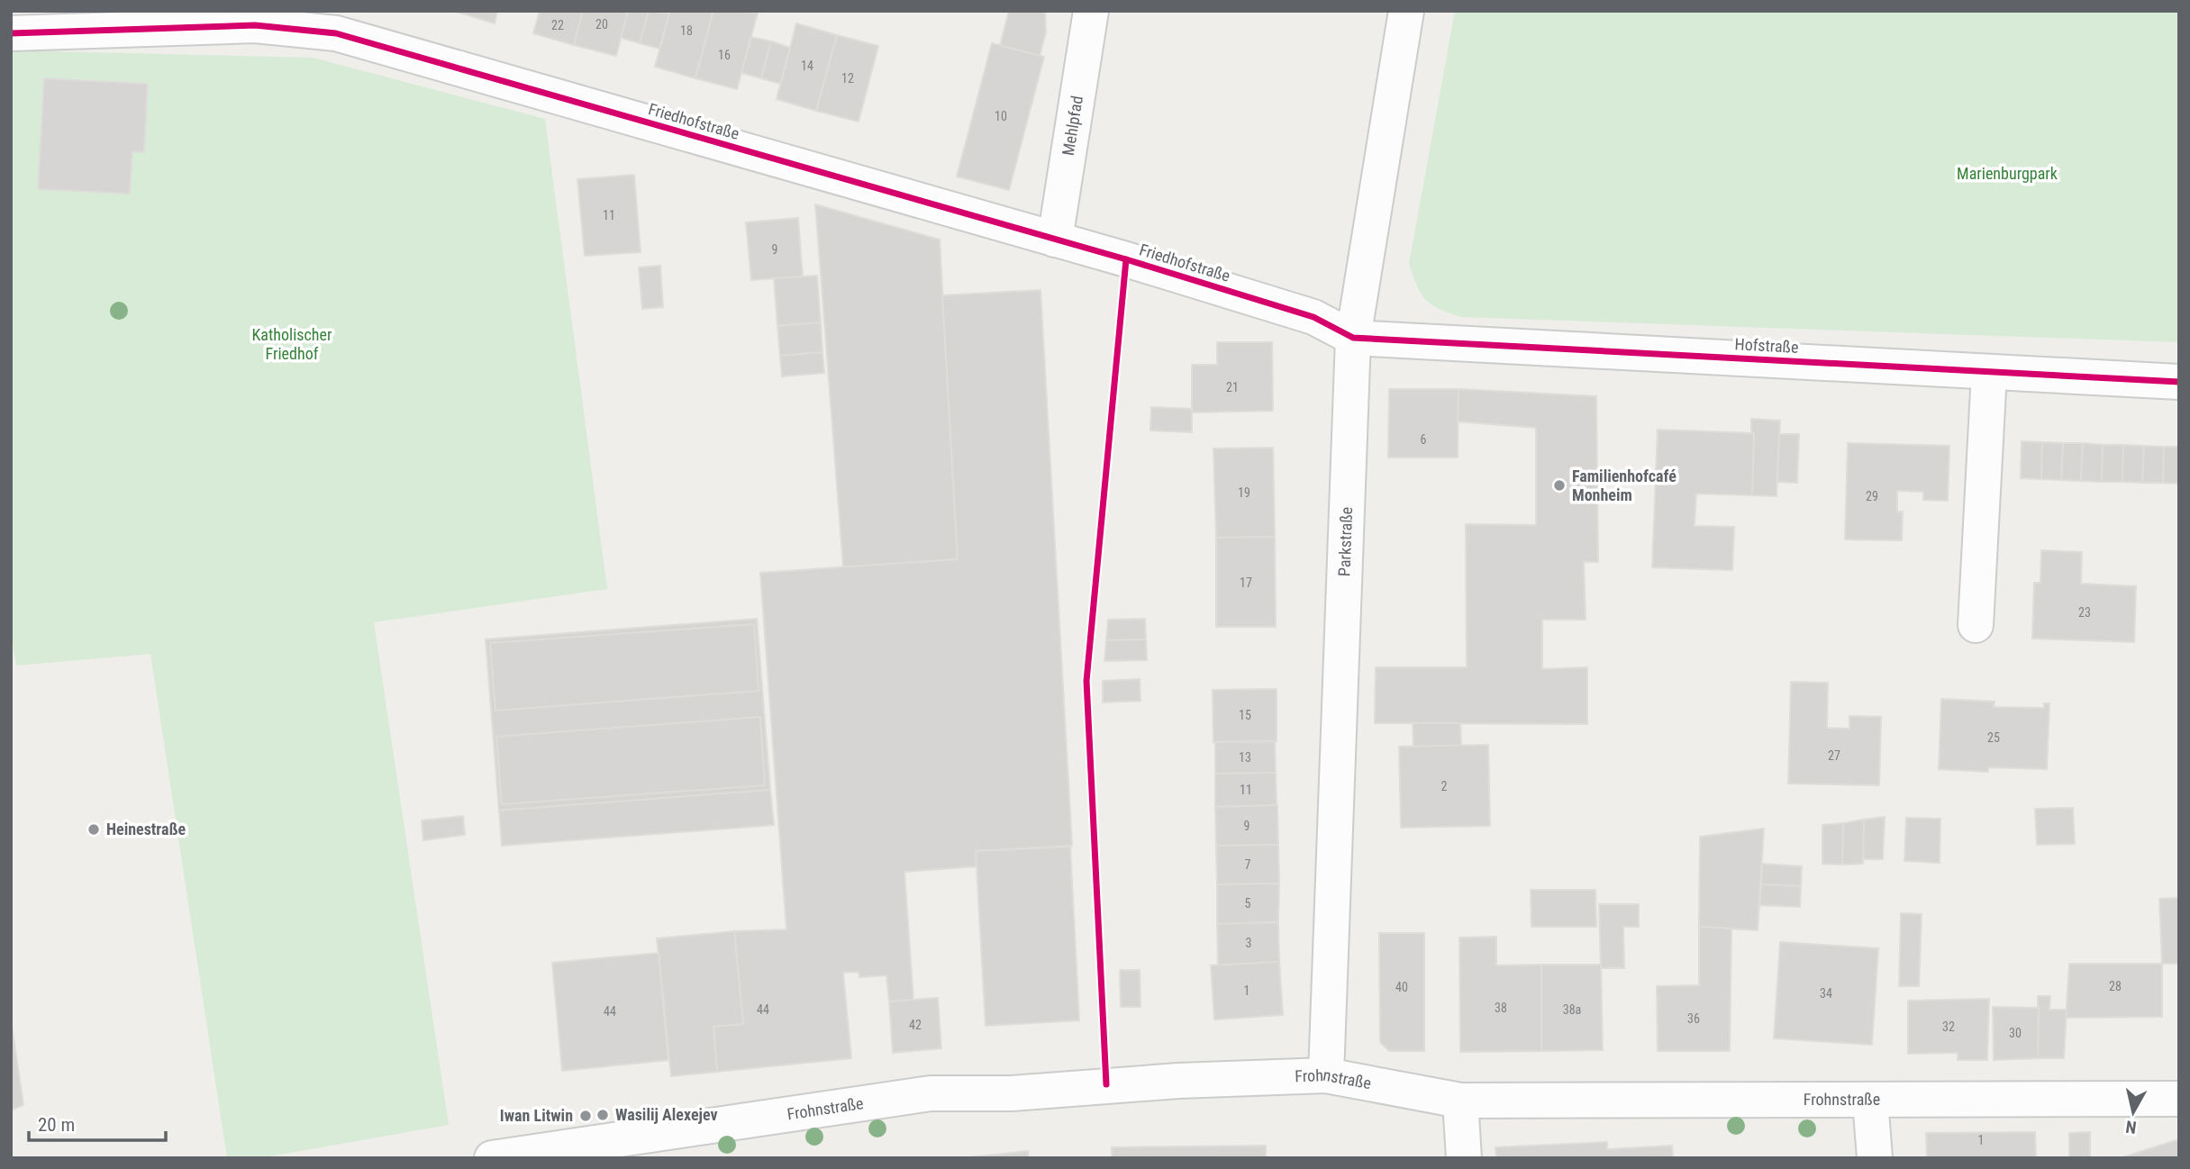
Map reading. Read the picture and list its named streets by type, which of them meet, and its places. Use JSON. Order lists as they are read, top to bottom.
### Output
{
  "streets": {
    "street": [
      "Friedhofstraße",
      "Mehlpfad",
      "Hofstraße",
      "Parkstraße",
      "Frohnstraße"
    ]
  },
  "crossings": [
    ["Friedhofstraße", "Mehlpfad"],
    ["Friedhofstraße", "Hofstraße"],
    ["Friedhofstraße", "Parkstraße"],
    ["Hofstraße", "Parkstraße"],
    ["Parkstraße", "Frohnstraße"]
  ],
  "parks": ["Marienburgpark", "Katholischer Friedhof"],
  "places": [
    "Familienhofcafé Monheim",
    "Heinestraße",
    "Wasilij Alexejev",
    "Iwan Litwin"
  ],
  "house_numbers": [
    "20",
    "22",
    "18",
    "16",
    "14",
    "12",
    "10",
    "11",
    "9",
    "21",
    "6",
    "19",
    "29",
    "17",
    "23",
    "15",
    "25",
    "27",
    "13",
    "2",
    "11",
    "9",
    "7",
    "5",
    "3",
    "28",
    "40",
    "1",
    "34",
    "38",
    "44",
    "38a",
    "44",
    "36",
    "42",
    "32",
    "30",
    "1"
  ],
  "scale_bar": "20 m",
  "north": "bottom"
}
